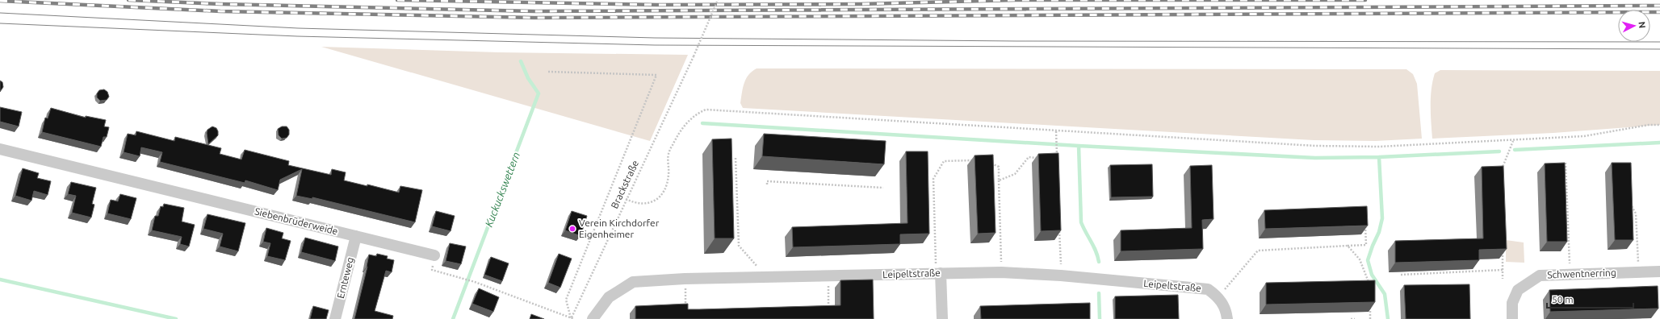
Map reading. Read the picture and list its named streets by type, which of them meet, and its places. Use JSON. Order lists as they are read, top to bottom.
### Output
{
  "streets": {
    "street": [
      "Siebenbrüderweide",
      "Leipeltstraße",
      "Schwentnerring",
      "Ernteweg"
    ],
    "path": ["Brackstraße"]
  },
  "crossings": [
    ["Siebenbrüderweide", "Ernteweg"]
  ],
  "water": ["Kuckuckswettern"],
  "places": ["Verein Kirchdorfer Eigenheimer"],
  "scale_bar": "50 m",
  "north": "right"
}
